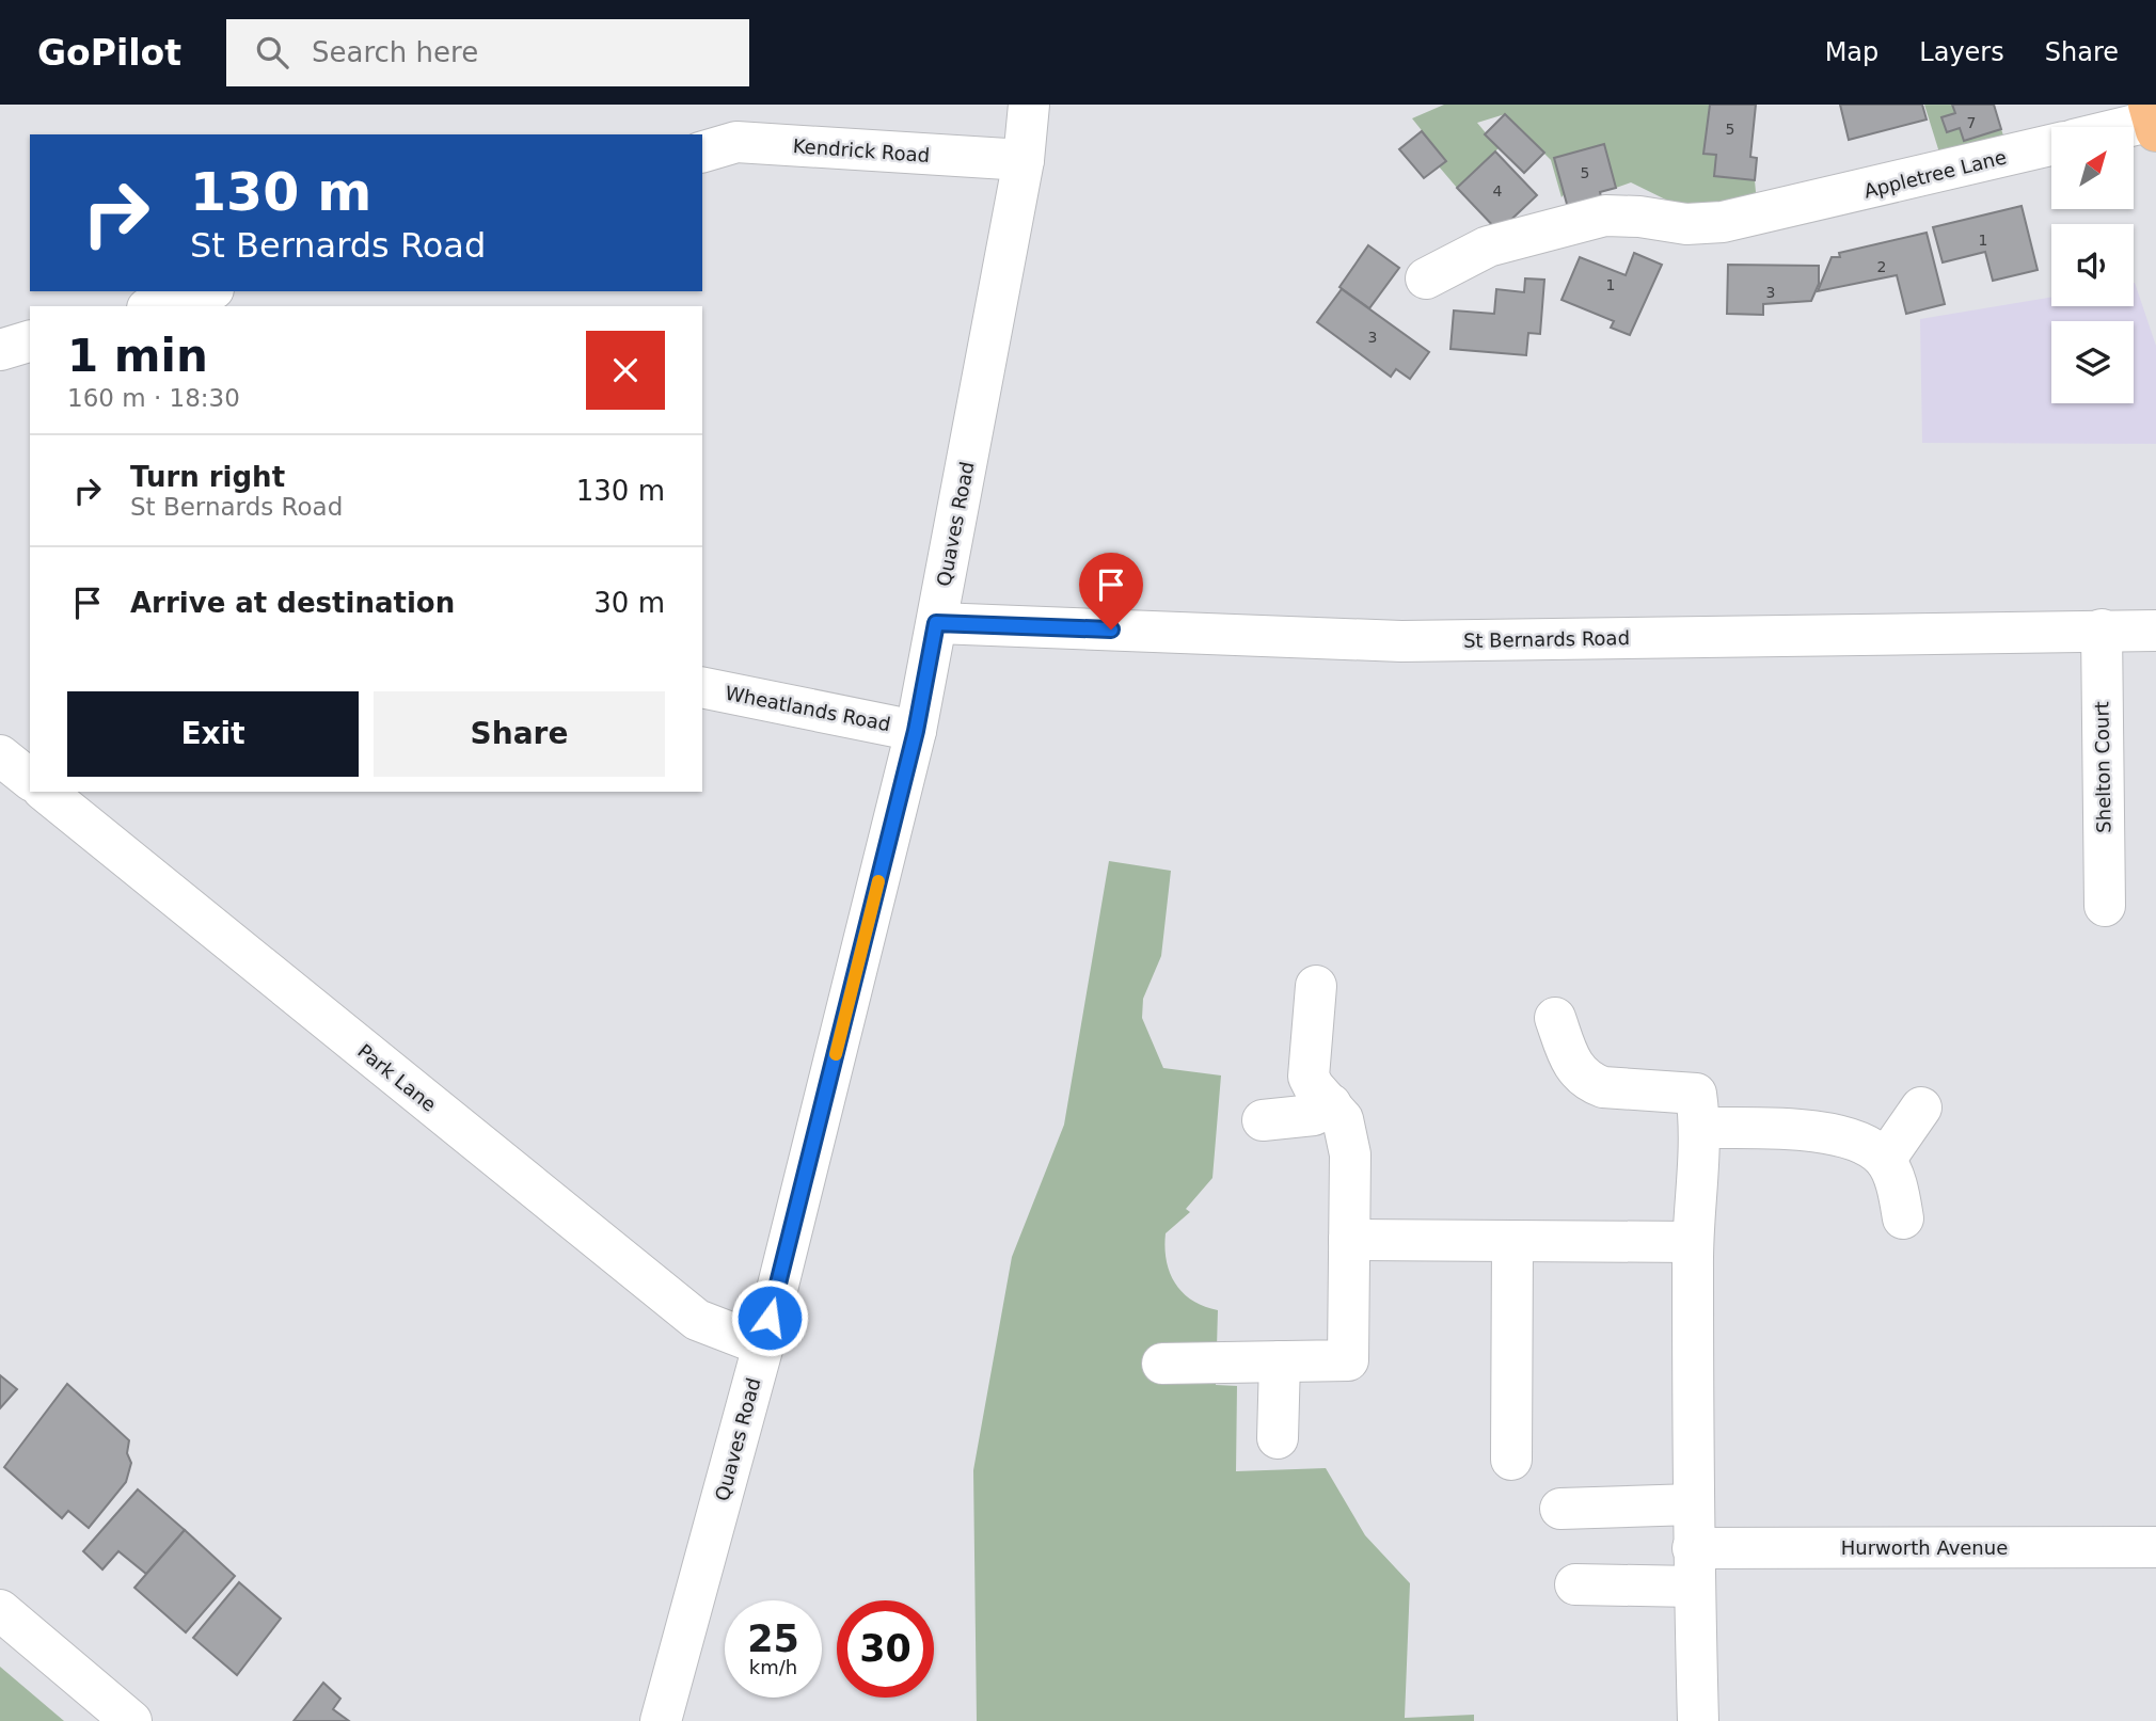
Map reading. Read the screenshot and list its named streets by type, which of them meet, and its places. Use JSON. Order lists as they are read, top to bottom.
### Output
{
  "streets": {
    "street": [
      "Kendrick Road",
      "Appletree Lane",
      "Quaves Road",
      "St Bernards Road",
      "Wheatlands Road",
      "Shelton Court",
      "Park Lane",
      "Hurworth Avenue"
    ]
  },
  "crossings": [
    ["Kendrick Road", "Quaves Road"],
    ["Quaves Road", "St Bernards Road"],
    ["Quaves Road", "Wheatlands Road"],
    ["Quaves Road", "Park Lane"],
    ["St Bernards Road", "Shelton Court"]
  ],
  "house_numbers": [
    "7",
    "5",
    "5",
    "4",
    "1",
    "2",
    "1",
    "3",
    "3"
  ],
  "north": "top right",
  "page": {
    "header": "GoPilot",
    "search": "Search here",
    "nav": ["Map", "Layers", "Share"],
    "turn": ["130 m", "St Bernards Road"],
    "heading": ["1 min", "160 m · 18:30"],
    "list": [
      {
        "name": "Turn right",
        "note": "St Bernards Road",
        "value": "130 m"
      },
      {
        "name": "Arrive at destination",
        "value": "30 m"
      }
    ],
    "buttons": ["Exit", "Share"],
    "speed": "25 km/h",
    "limit": "30"
  }
}
